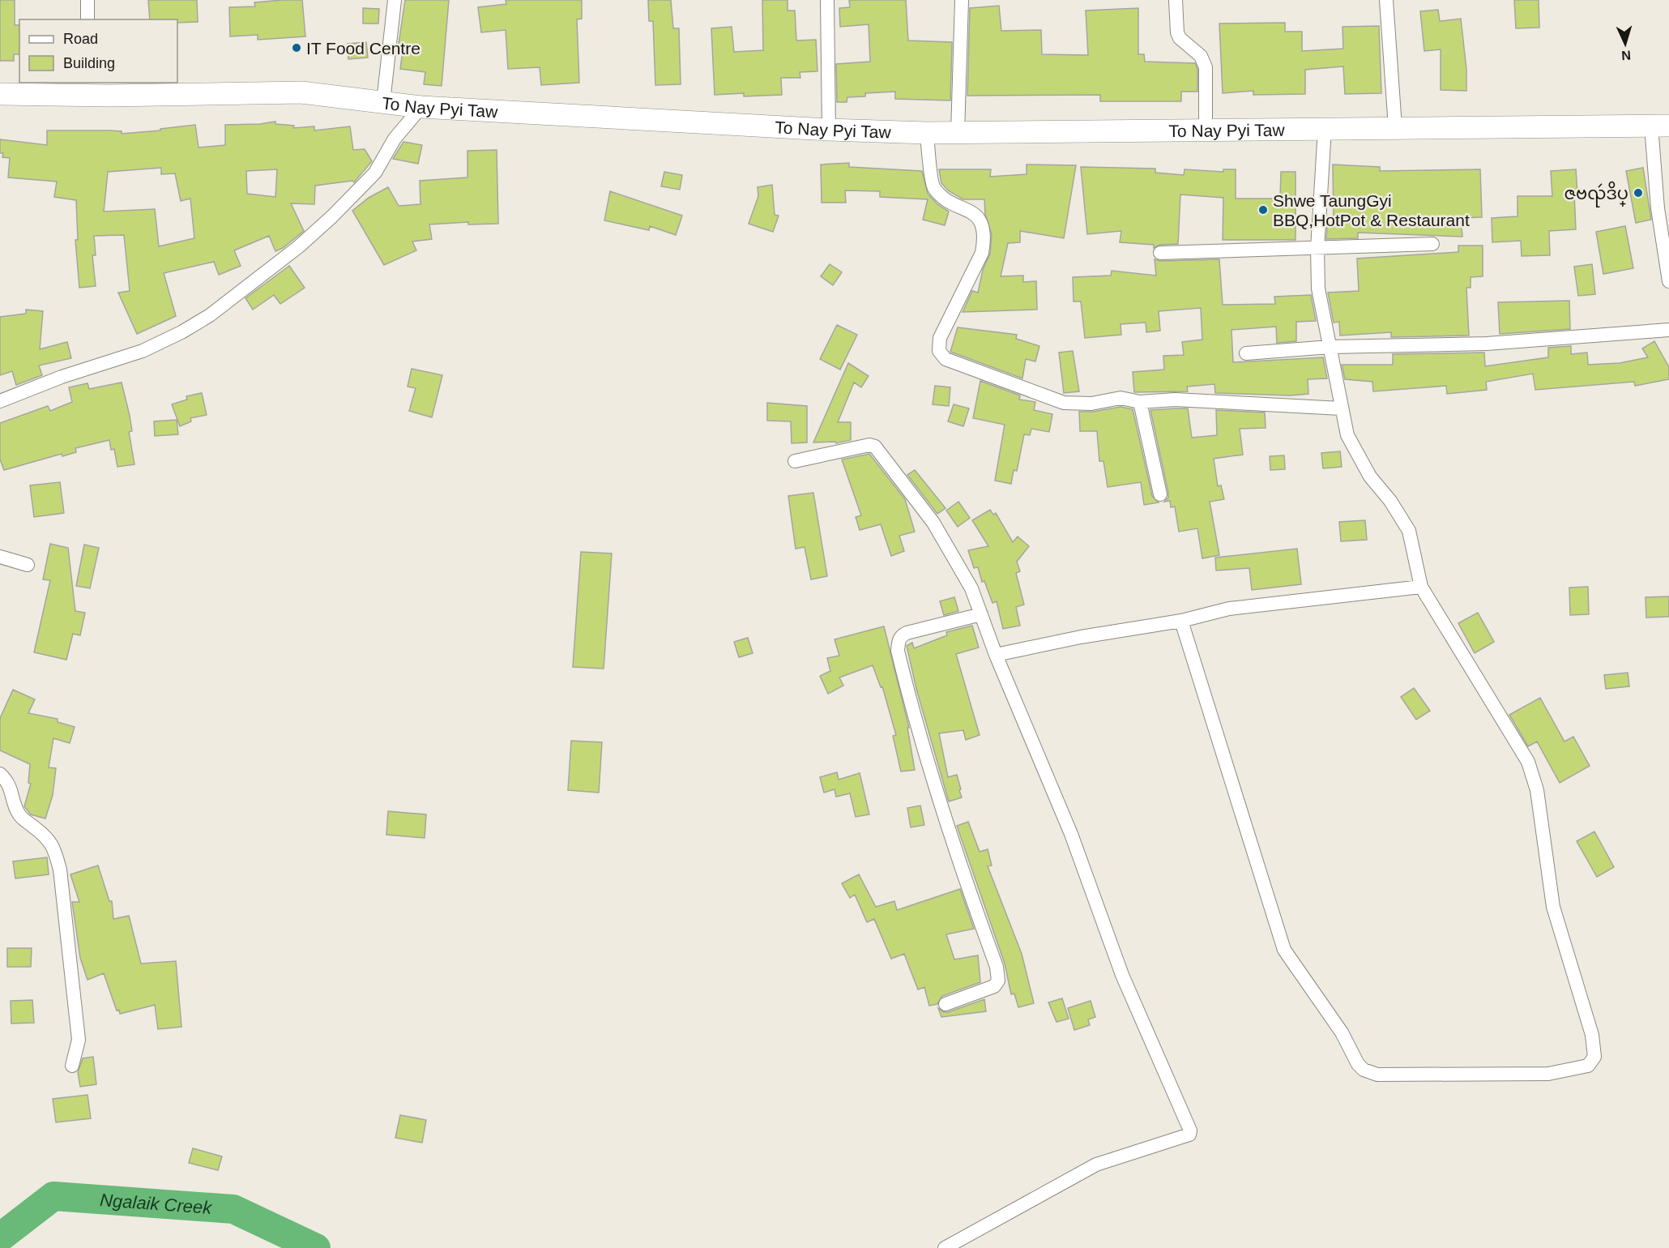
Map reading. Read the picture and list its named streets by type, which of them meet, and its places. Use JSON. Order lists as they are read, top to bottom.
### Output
{
  "streets": {
    "main road": ["To Nay Pyi Taw"]
  },
  "water": ["Ngalaik Creek"],
  "places": ["IT Food Centre", "ဇဗၺဴဒိပ္", "Shwe TaungGyi BBQ,HotPot & Restaurant"],
  "legend": ["Road", "Building"],
  "north": "bottom"
}
